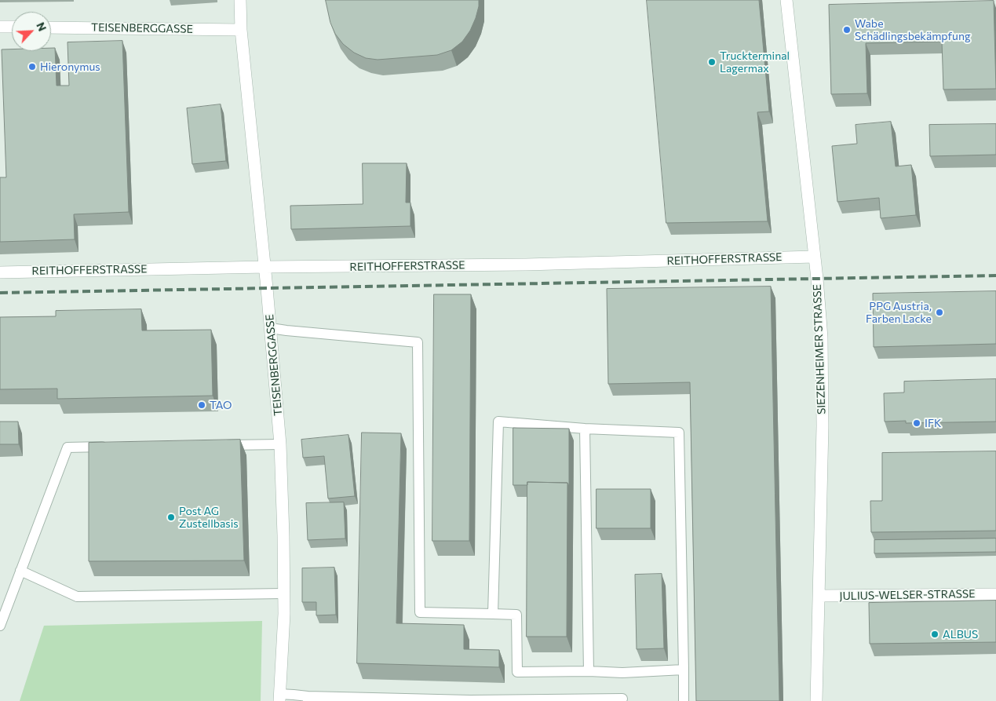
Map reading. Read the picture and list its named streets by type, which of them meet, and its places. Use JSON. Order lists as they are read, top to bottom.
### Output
{
  "streets": {
    "street": [
      "TEISENBERGGASSE",
      "REITHOFFERSTRASSE",
      "SIEZENHEIMER STRASSE",
      "JULIUS-WELSER-STRASSE"
    ]
  },
  "crossings": [
    ["TEISENBERGGASSE", "REITHOFFERSTRASSE"],
    ["REITHOFFERSTRASSE", "SIEZENHEIMER STRASSE"],
    ["SIEZENHEIMER STRASSE", "JULIUS-WELSER-STRASSE"]
  ],
  "places": [
    "Wabe Schädlingsbekämpfung",
    "Truckterminal Lagermax",
    "Hieronymus",
    "PPG Austria, Farben Lacke",
    "TAO",
    "IFK",
    "Post AG Zustellbasis",
    "ALBUS"
  ],
  "north": "top right"
}
